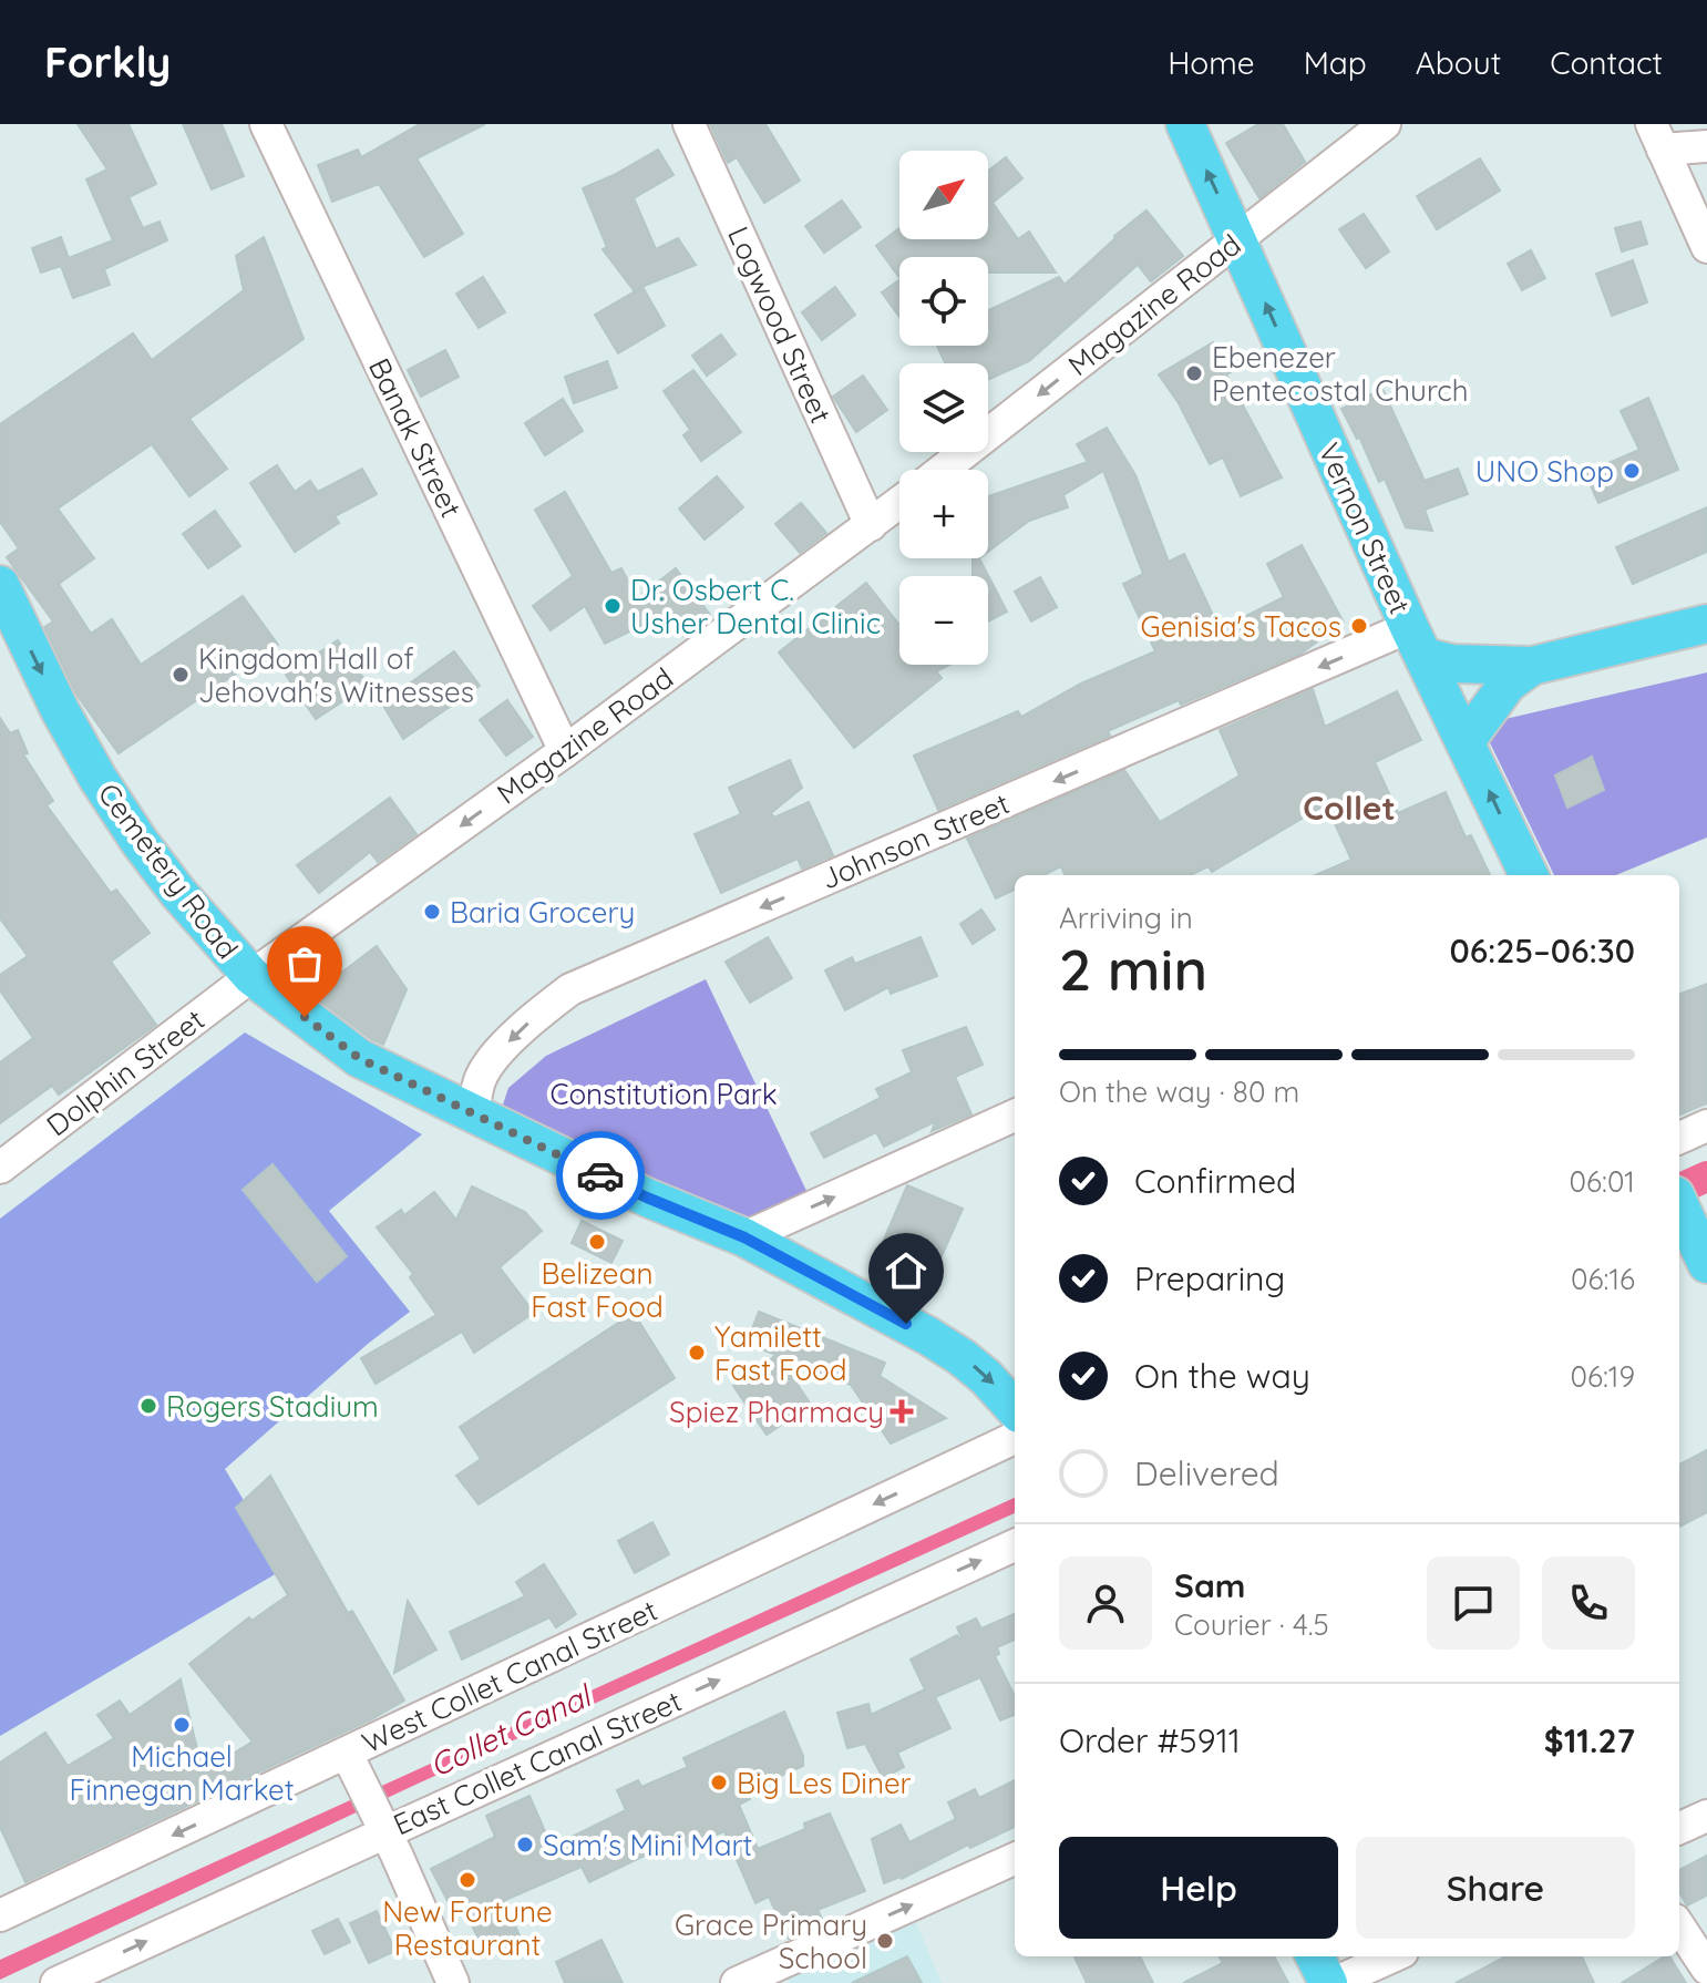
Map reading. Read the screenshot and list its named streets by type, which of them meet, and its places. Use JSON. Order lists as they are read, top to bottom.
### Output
{
  "streets": {
    "main road": ["Vernon Street", "Cemetery Road"],
    "street": [
      "Magazine Road",
      "Logwood Street",
      "Banak Street",
      "Johnson Street",
      "Dolphin Street",
      "West Collet Canal Street",
      "East Collet Canal Street"
    ]
  },
  "crossings": [
    ["Magazine Road", "Logwood Street"],
    ["Magazine Road", "Banak Street"],
    ["Magazine Road", "Vernon Street"],
    ["Magazine Road", "Cemetery Road"],
    ["Magazine Road", "Dolphin Street"],
    ["Vernon Street", "Johnson Street"],
    ["Johnson Street", "Cemetery Road"],
    ["Cemetery Road", "Dolphin Street"]
  ],
  "one_way": [
    "Magazine Road",
    "Vernon Street",
    "Johnson Street",
    "Cemetery Road",
    "West Collet Canal Street",
    "East Collet Canal Street"
  ],
  "districts": ["Collet"],
  "water": ["Collet Canal"],
  "parks": ["Constitution Park"],
  "places": {
    "other": [
      "Ebenezer Pentecostal Church",
      "UNO Shop",
      "Dr. Osbert C. Usher Dental Clinic",
      "Genisia's Tacos",
      "Kingdom Hall of Jehovah's Witnesses",
      "Baria Grocery",
      "Belizean Fast Food",
      "Yamilett Fast Food",
      "Rogers Stadium",
      "Michael Finnegan Market",
      "Big Les Diner",
      "Sam's Mini Mart",
      "New Fortune Restaurant",
      "Grace Primary School"
    ],
    "health": ["Spiez Pharmacy"]
  },
  "north": "top right",
  "page": {
    "header": "Forkly",
    "nav": [
      "Home",
      "Map",
      "About",
      "Contact"
    ],
    "map_buttons": ["+", "−"],
    "heading": ["2 min", "Arriving in", "06:25–06:30"],
    "panel": [
      "Sam",
      "Courier · 4.5",
      "Order #5911",
      "$11.27"
    ],
    "bar": "On the way · 80 m",
    "list": [
      ["Confirmed", "06:01"],
      ["Preparing", "06:16"],
      ["On the way", "06:19"],
      "Delivered"
    ],
    "buttons": ["Help", "Share"]
  }
}
